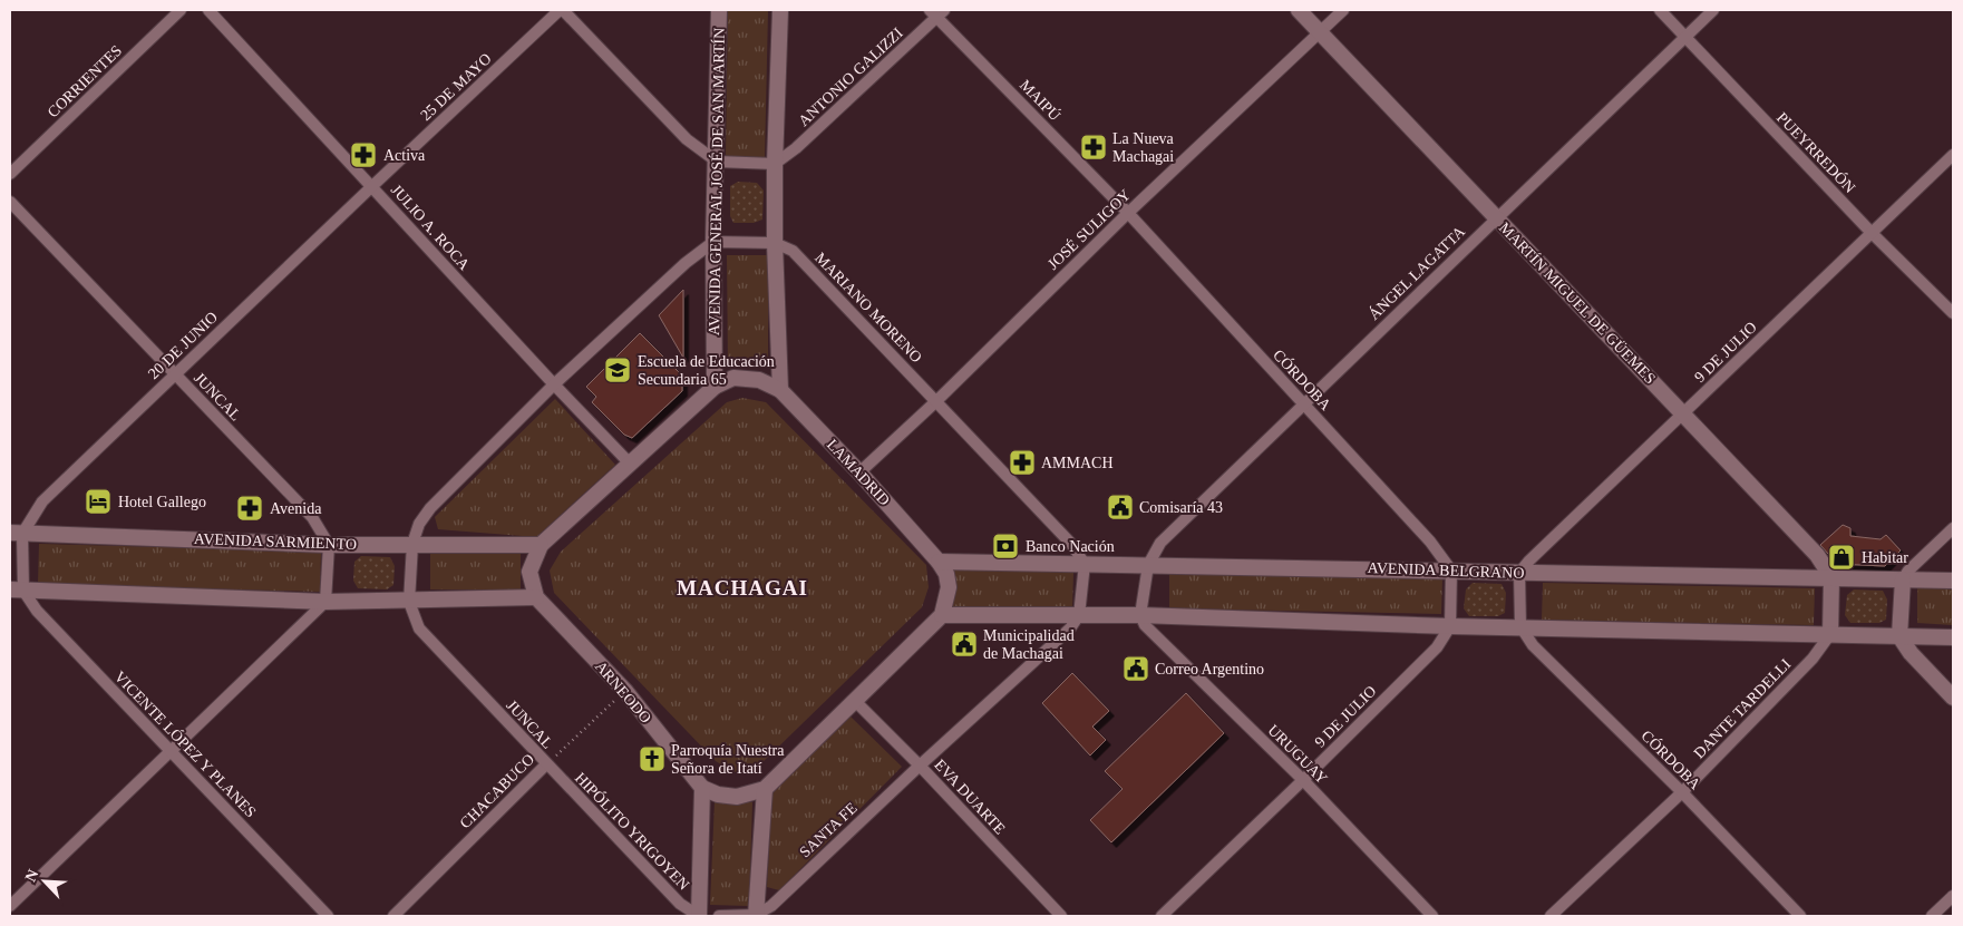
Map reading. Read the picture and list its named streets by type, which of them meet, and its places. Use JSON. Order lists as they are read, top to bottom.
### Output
{
  "streets": {
    "street": [
      "ANTONIO GALIZZI",
      "CORRIENTES",
      "25 DE MAYO",
      "MAIPÚ",
      "PUEYRREDÓN",
      "AVENIDA GENERAL JOSÉ DE SAN MARTÍN",
      "JULIO A. ROCA",
      "JOSÉ SULIGOY",
      "ÁNGEL LAGATTA",
      "MARTÍN MIGUEL DE GÜEMES",
      "MARIANO MORENO",
      "20 DE JUNIO",
      "9 DE JULIO",
      "CÓRDOBA",
      "JUNCAL",
      "LAMADRID",
      "AVENIDA SARMIENTO",
      "AVENIDA BELGRANO",
      "ARNEODO",
      "DANTE TARDELLI",
      "VICENTE LÓPEZ Y PLANES",
      "URUGUAY",
      "CHACABUCO",
      "EVA DUARTE",
      "SANTA FE",
      "HIPÓLITO YRIGOYEN"
    ]
  },
  "crossings": [
    ["ANTONIO GALIZZI", "MAIPÚ"],
    ["25 DE MAYO", "JULIO A. ROCA"],
    ["25 DE MAYO", "20 DE JUNIO"],
    ["MAIPÚ", "JOSÉ SULIGOY"],
    ["MAIPÚ", "CÓRDOBA"],
    ["PUEYRREDÓN", "ÁNGEL LAGATTA"],
    ["PUEYRREDÓN", "9 DE JULIO"],
    ["AVENIDA GENERAL JOSÉ DE SAN MARTÍN", "LAMADRID"],
    ["JULIO A. ROCA", "20 DE JUNIO"],
    ["JOSÉ SULIGOY", "MARTÍN MIGUEL DE GÜEMES"],
    ["JOSÉ SULIGOY", "MARIANO MORENO"],
    ["JOSÉ SULIGOY", "CÓRDOBA"],
    ["JOSÉ SULIGOY", "LAMADRID"],
    ["ÁNGEL LAGATTA", "MARTÍN MIGUEL DE GÜEMES"],
    ["ÁNGEL LAGATTA", "CÓRDOBA"],
    ["ÁNGEL LAGATTA", "AVENIDA BELGRANO"],
    ["MARTÍN MIGUEL DE GÜEMES", "9 DE JULIO"],
    ["MARTÍN MIGUEL DE GÜEMES", "AVENIDA BELGRANO"],
    ["20 DE JUNIO", "JUNCAL"],
    ["20 DE JUNIO", "AVENIDA SARMIENTO"],
    ["9 DE JULIO", "AVENIDA BELGRANO"],
    ["9 DE JULIO", "URUGUAY"],
    ["CÓRDOBA", "AVENIDA BELGRANO"],
    ["CÓRDOBA", "DANTE TARDELLI"],
    ["JUNCAL", "AVENIDA SARMIENTO"],
    ["JUNCAL", "CHACABUCO"],
    ["JUNCAL", "HIPÓLITO YRIGOYEN"],
    ["LAMADRID", "AVENIDA BELGRANO"],
    ["ARNEODO", "CHACABUCO"],
    ["CHACABUCO", "HIPÓLITO YRIGOYEN"],
    ["EVA DUARTE", "SANTA FE"]
  ],
  "districts": ["MACHAGAI"],
  "places": {
    "pharmacy": [
      "La Nueva Machagai",
      "Activa",
      "AMMACH",
      "Avenida"
    ],
    "school or university": ["Escuela de Educación Secundaria 65"],
    "hotel": ["Hotel Gallego"],
    "public building": ["Comisaría 43", "Municipalidad de Machagai", "Correo Argentino"],
    "bank": ["Banco Nación"],
    "shop": ["Habitar"],
    "church": ["Parroquía Nuestra Señora de Itatí"]
  },
  "north": "top left"
}
